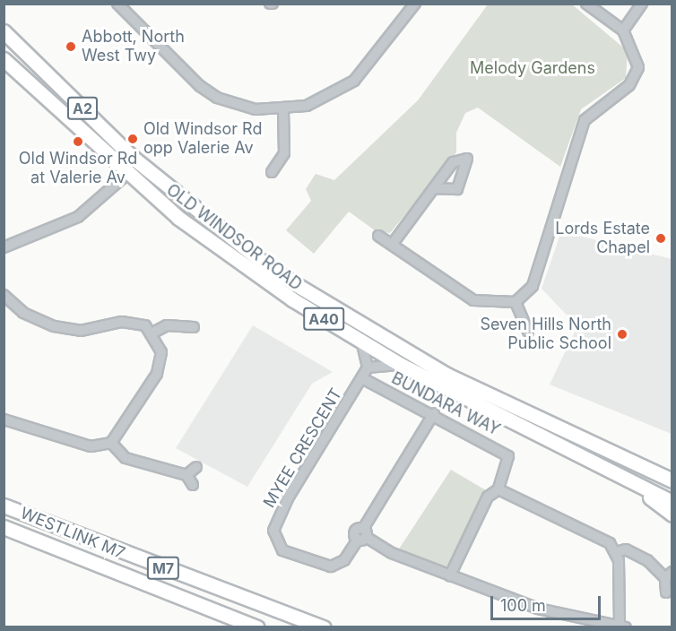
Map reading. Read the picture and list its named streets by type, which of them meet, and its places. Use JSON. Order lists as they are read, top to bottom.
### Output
{
  "streets": {
    "highway": [
      "A2",
      "OLD WINDSOR ROAD",
      "A40",
      "WESTLINK M7",
      "M7"
    ],
    "street": ["BUNDARA WAY", "MYEE CRESCENT"]
  },
  "crossings": [
    ["BUNDARA WAY", "MYEE CRESCENT"]
  ],
  "parks": ["Melody Gardens"],
  "places": [
    "Abbott, North West Twy",
    "Old Windsor Rd opp Valerie Av",
    "Old Windsor Rd at Valerie Av",
    "Lords Estate Chapel",
    "Seven Hills North Public School"
  ],
  "scale_bar": "100 m"
}
